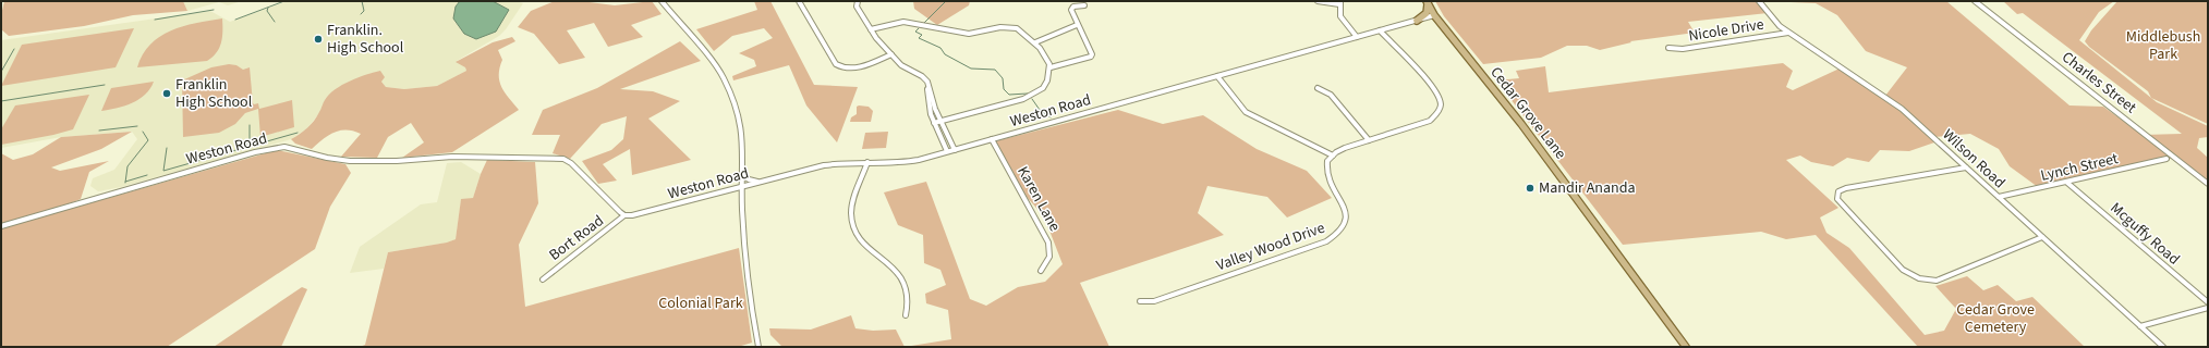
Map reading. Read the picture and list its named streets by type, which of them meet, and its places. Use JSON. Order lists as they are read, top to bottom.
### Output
{
  "streets": {
    "main road": ["Cedar Grove Lane"],
    "street": [
      "Nicole Drive",
      "Charles Street",
      "Weston Road",
      "Wilson Road",
      "Lynch Street",
      "Karen Lane",
      "Mcguffy Road",
      "Bort Road",
      "Valley Wood Drive"
    ]
  },
  "crossings": [
    ["Nicole Drive", "Wilson Road"],
    ["Weston Road", "Cedar Grove Lane"],
    ["Weston Road", "Karen Lane"],
    ["Weston Road", "Bort Road"],
    ["Wilson Road", "Lynch Street"],
    ["Lynch Street", "Mcguffy Road"]
  ],
  "parks": ["Middlebush Park", "Colonial Park", "Cedar Grove Cemetery"],
  "places": ["Franklin. High School", "Franklin High School", "Mandir Ananda"]
}
